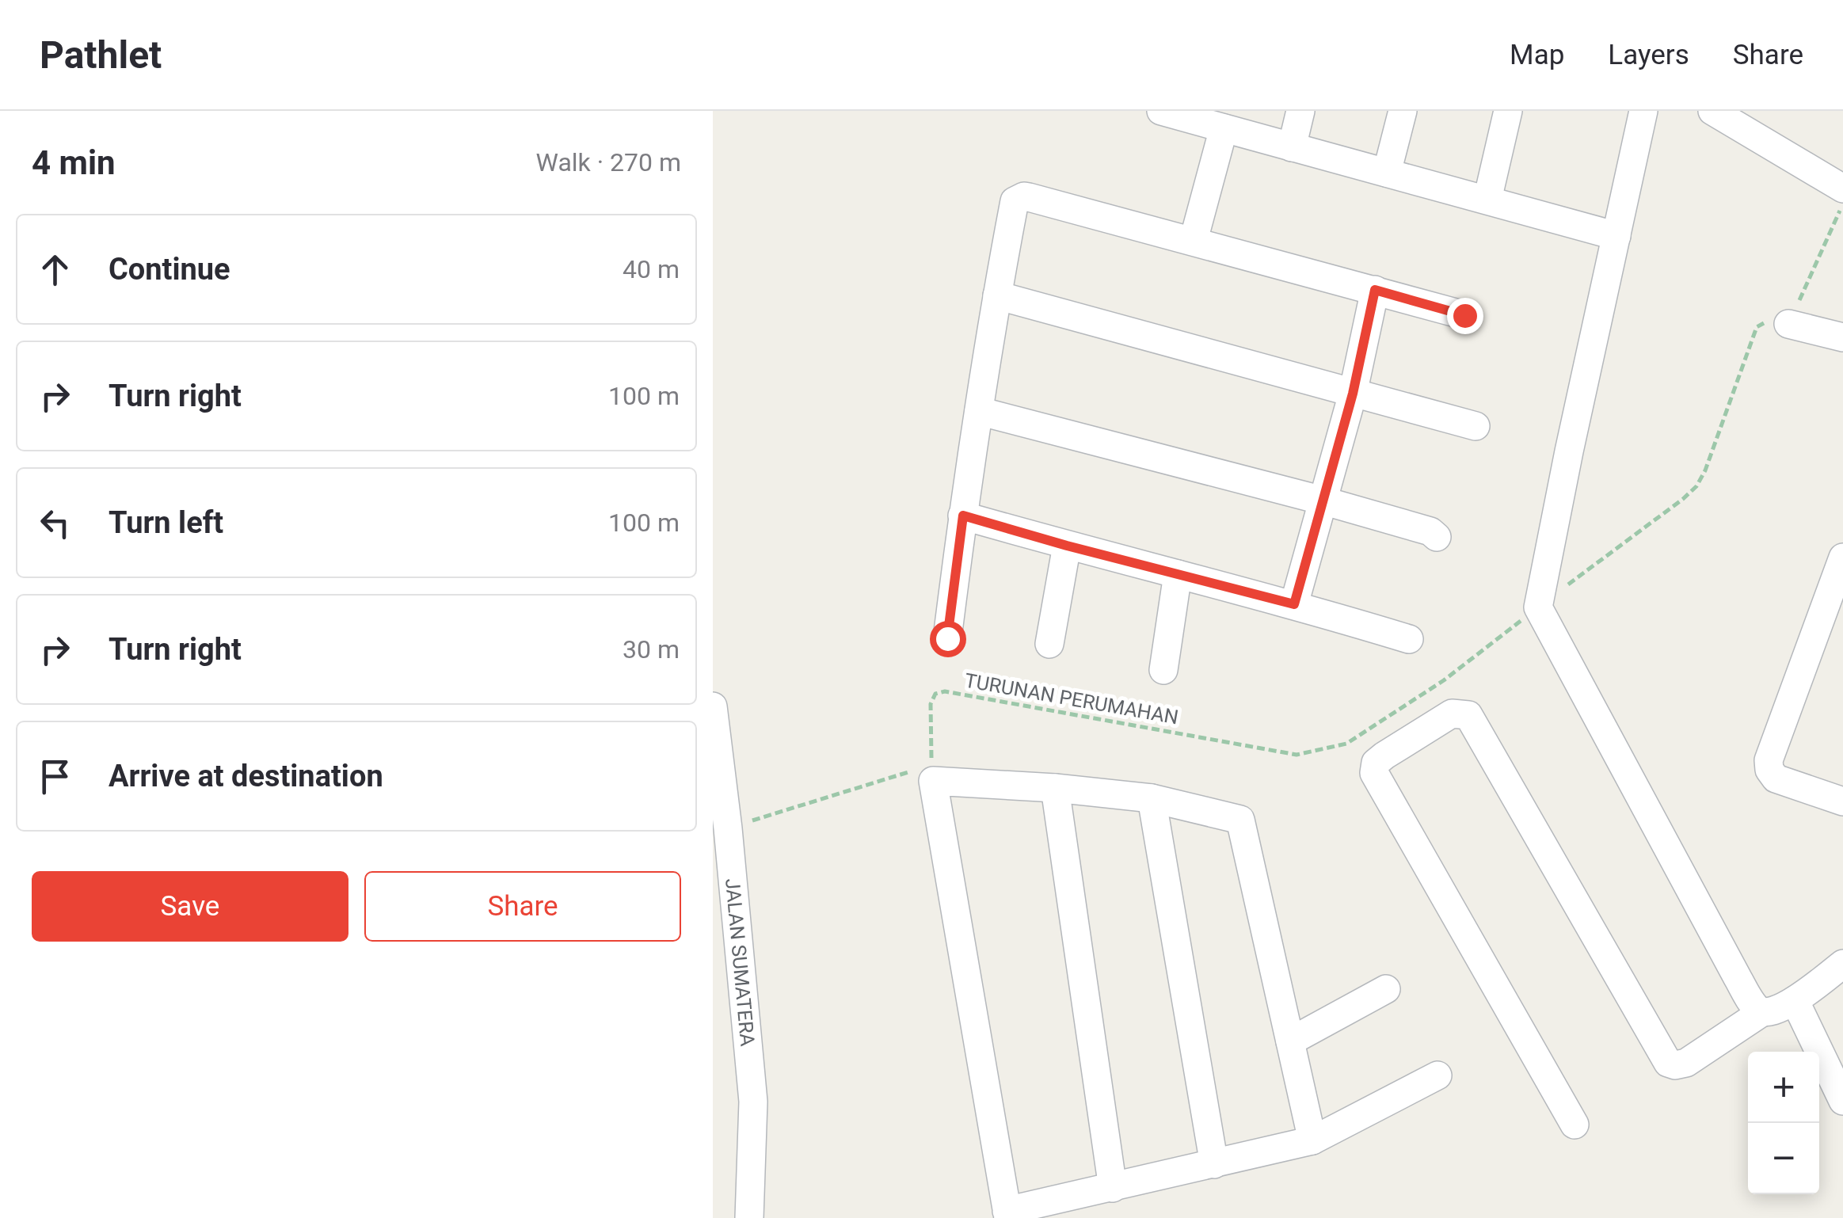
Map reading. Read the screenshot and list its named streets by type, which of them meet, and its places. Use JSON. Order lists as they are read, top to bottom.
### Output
{
  "streets": {
    "street": ["JALAN SUMATERA"],
    "path": ["TURUNAN PERUMAHAN"]
  },
  "page": {
    "header": "Pathlet",
    "nav": ["Map", "Layers", "Share"],
    "heading": ["4 min", "Walk · 270 m"],
    "list": [
      ["Continue", "40 m"],
      ["Turn right", "100 m"],
      ["Turn left", "100 m"],
      ["Turn right", "30 m"],
      "Arrive at destination"
    ],
    "buttons": ["Save", "Share"],
    "map_buttons": ["+", "−"]
  }
}
